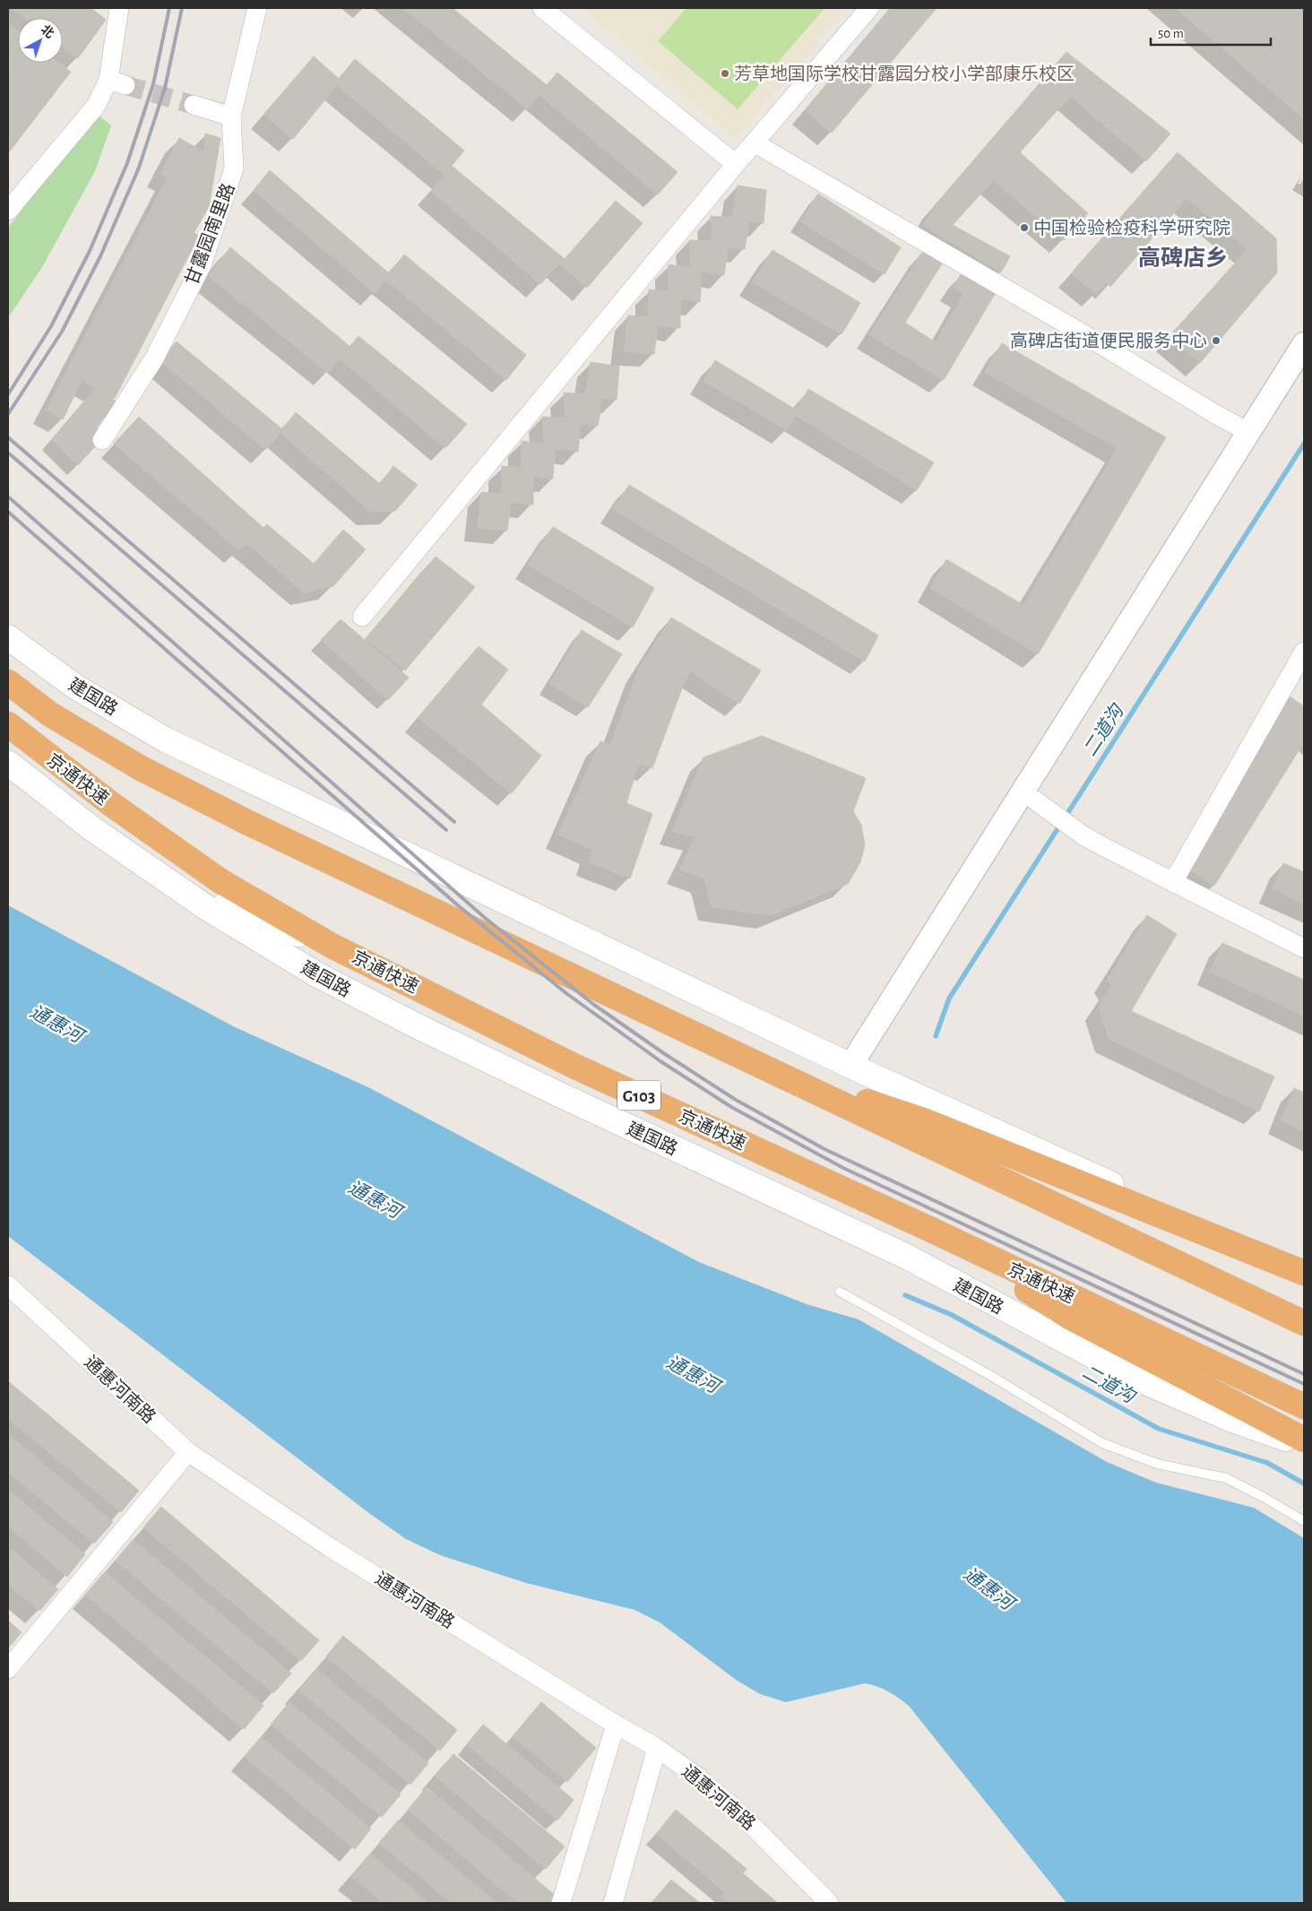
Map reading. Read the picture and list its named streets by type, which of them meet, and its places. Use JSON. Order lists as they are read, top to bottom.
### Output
{
  "streets": {
    "highway": ["京通快速", "G103"],
    "main road": ["建国路"],
    "street": ["甘露园南里路", "通惠河南路"]
  },
  "districts": ["高碑店乡"],
  "water": ["二道沟", "通惠河"],
  "places": ["芳草地国际学校甘露园分校小学部康乐校区", "中国检验检疫科学研究院", "高碑店街道便民服务中心"],
  "scale_bar": "50 m",
  "north": "top right"
}
